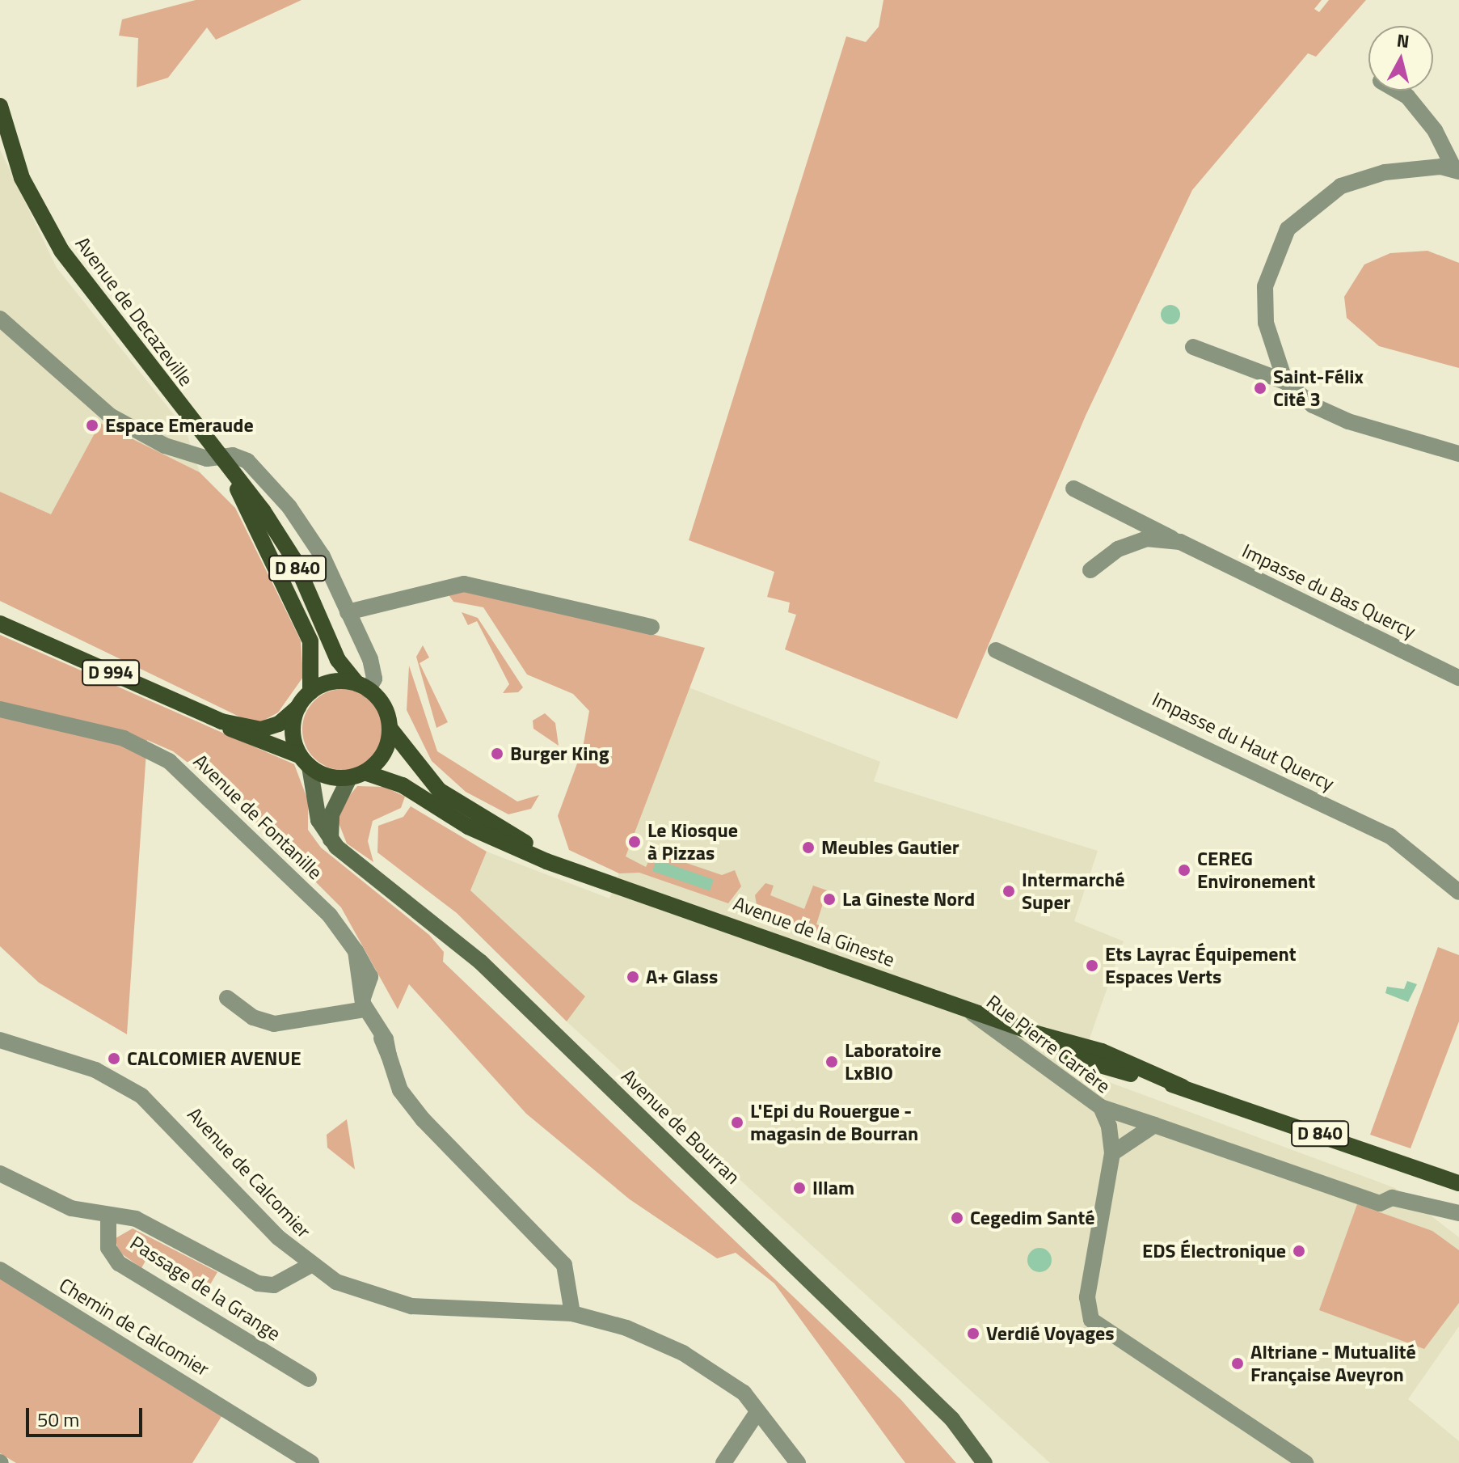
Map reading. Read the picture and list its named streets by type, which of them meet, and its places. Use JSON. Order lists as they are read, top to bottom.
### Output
{
  "streets": {
    "main road": [
      "Avenue de Decazeville",
      "D 840",
      "D 994",
      "Avenue de la Gineste",
      "Avenue de Bourran"
    ],
    "street": [
      "Impasse du Bas Quercy",
      "Impasse du Haut Quercy",
      "Avenue de Fontanille",
      "Rue Pierre Carrère",
      "Avenue de Calcomier",
      "Passage de la Grange",
      "Chemin de Calcomier"
    ]
  },
  "crossings": [
    ["Avenue de Decazeville", "D 840"],
    ["Avenue de Decazeville", "D 994"],
    ["Avenue de Decazeville", "Avenue de Bourran"],
    ["D 840", "D 994"],
    ["D 840", "Avenue de la Gineste"],
    ["D 840", "Avenue de Bourran"],
    ["D 994", "Avenue de Bourran"],
    ["Avenue de la Gineste", "Rue Pierre Carrère"]
  ],
  "places": [
    "Saint-Félix Cité 3",
    "Espace Emeraude",
    "Burger King",
    "Le Kiosque à Pizzas",
    "Meubles Gautier",
    "CEREG Environement",
    "Intermarché Super",
    "La Gineste Nord",
    "Ets Layrac Équipement Espaces Verts",
    "A+ Glass",
    "CALCOMIER AVENUE",
    "Laboratoire LxBIO",
    "L'Epi du Rouergue - magasin de Bourran",
    "Illam",
    "Cegedim Santé",
    "EDS Électronique",
    "Verdié Voyages",
    "Altriane - Mutualité Française Aveyron"
  ],
  "scale_bar": "50 m",
  "north": "top"
}
